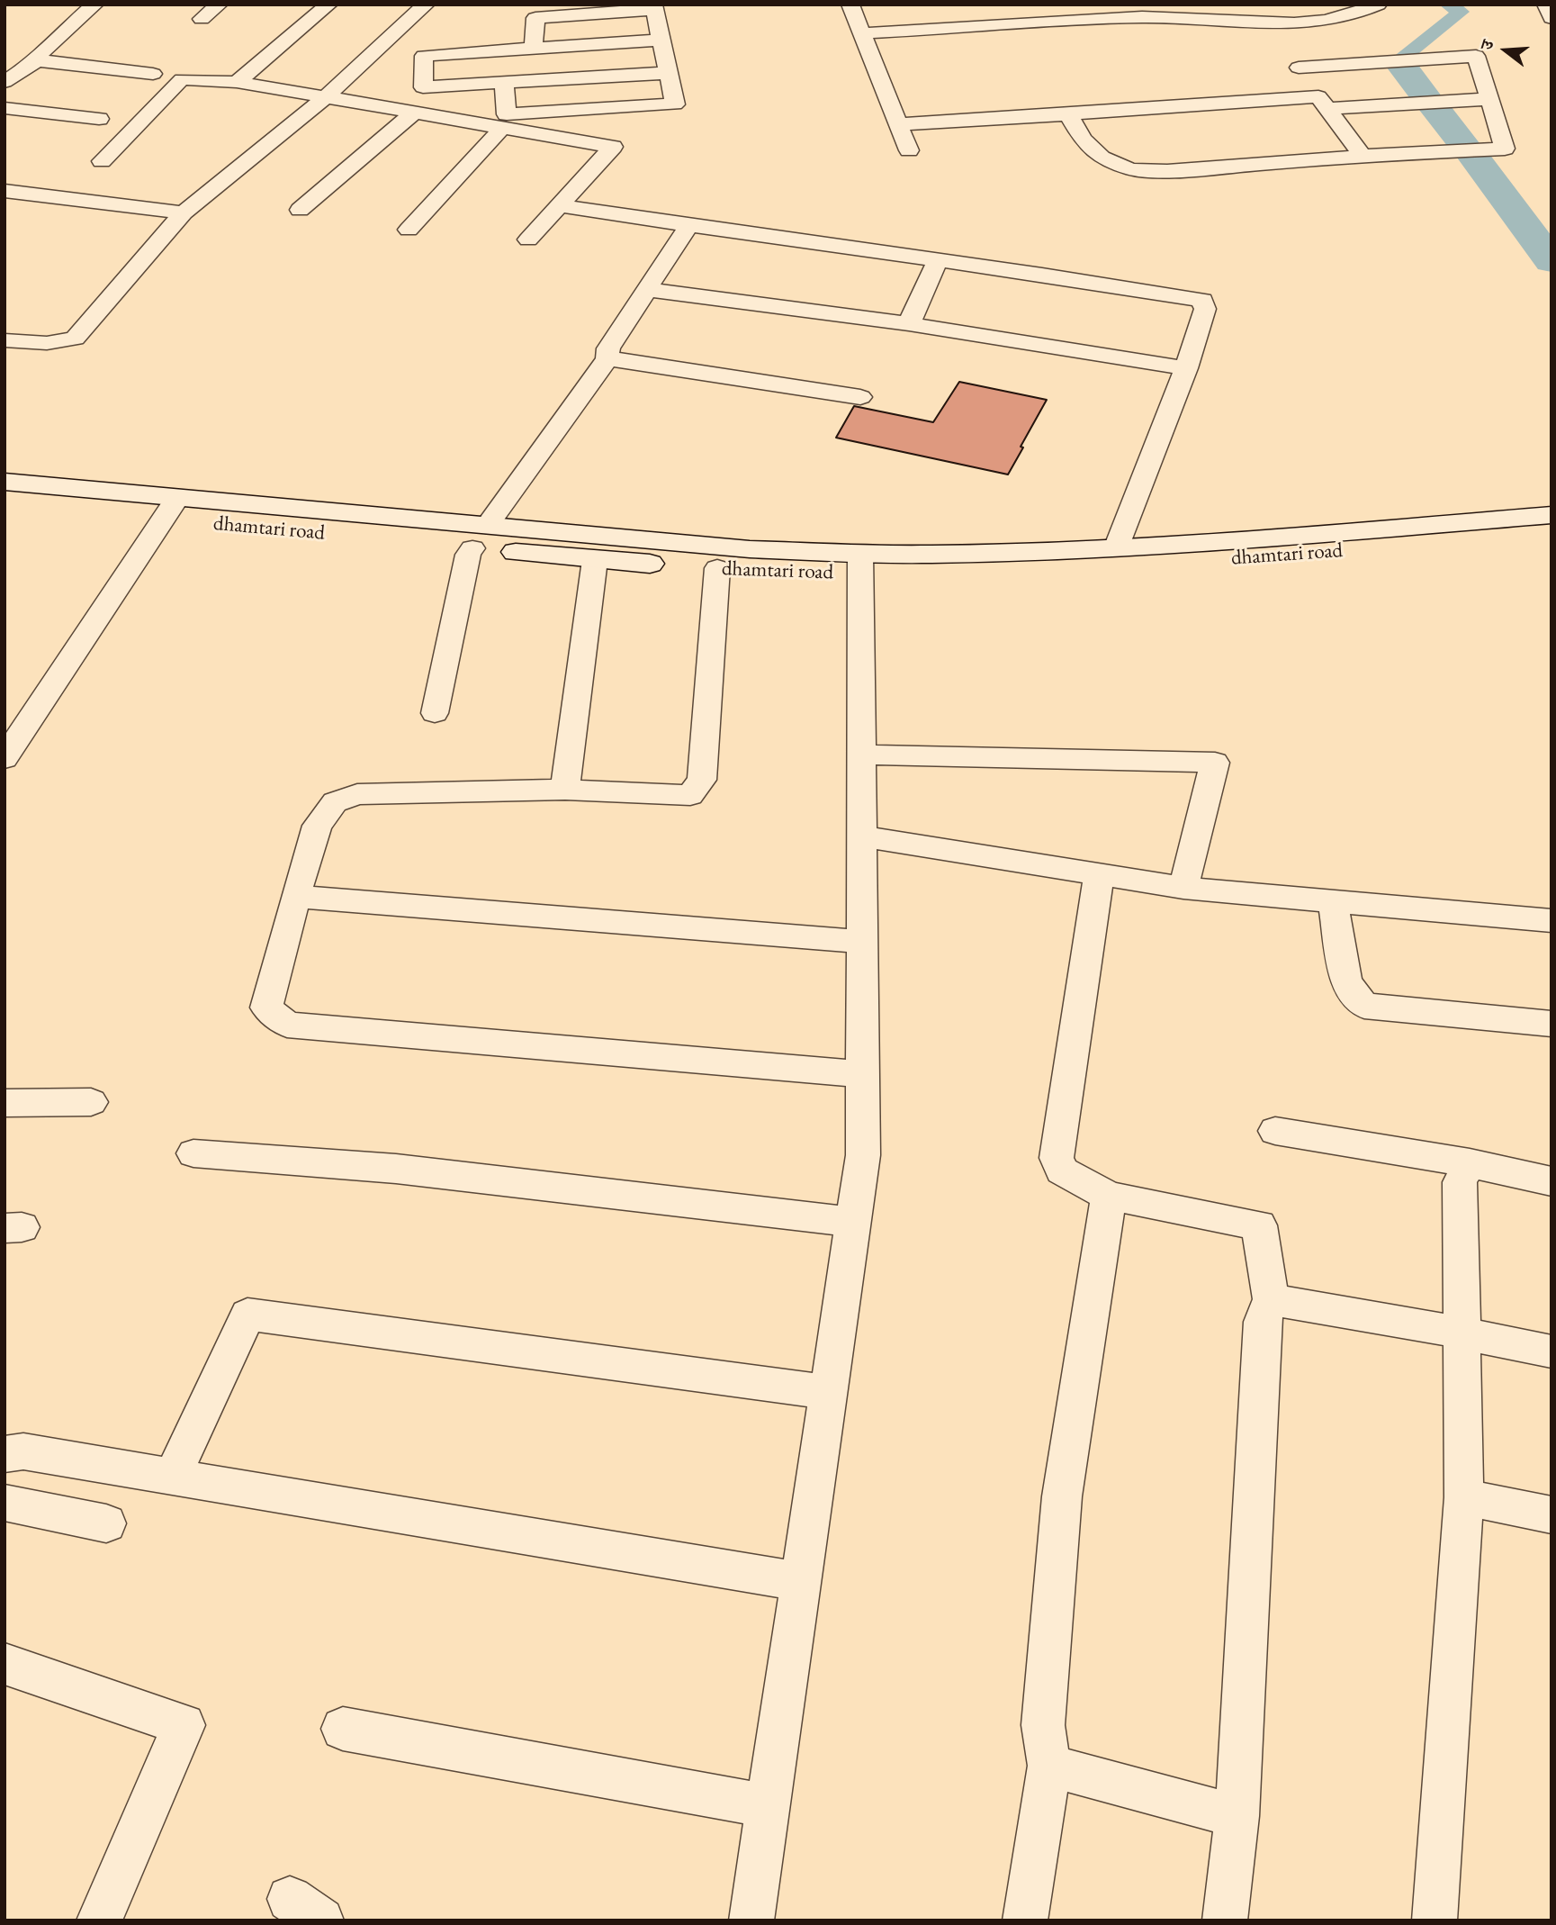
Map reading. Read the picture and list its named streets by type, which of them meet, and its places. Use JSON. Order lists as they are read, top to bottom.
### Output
{
  "streets": {
    "main road": ["dhamtari road"]
  },
  "north": "left"
}
